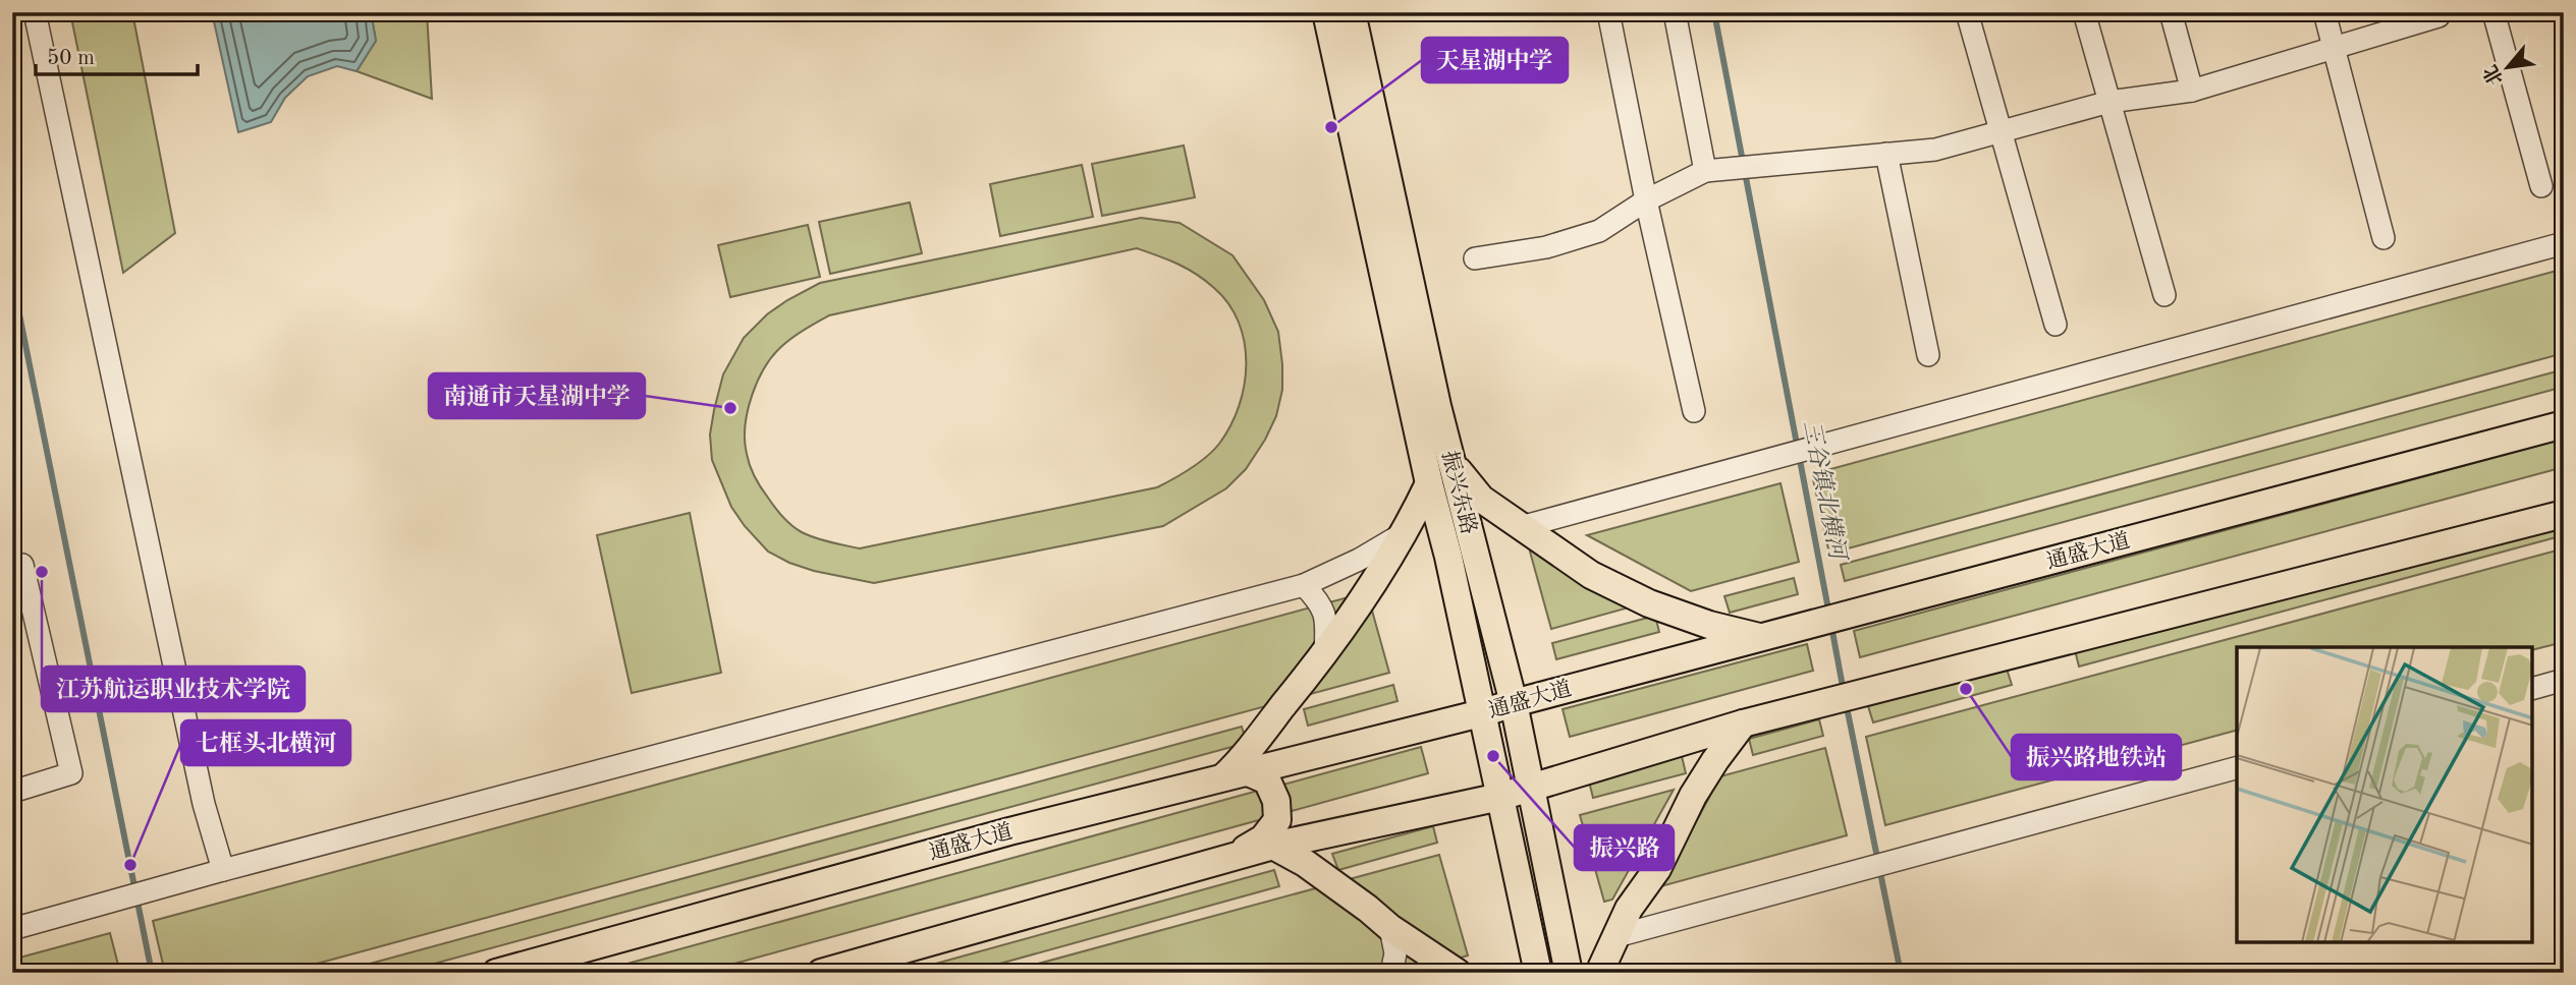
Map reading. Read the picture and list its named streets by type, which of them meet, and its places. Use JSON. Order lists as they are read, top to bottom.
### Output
{
  "streets": {
    "main road": ["振兴东路", "通盛大道"]
  },
  "crossings": [
    ["振兴东路", "通盛大道"]
  ],
  "water": ["三谷镇北横河"],
  "places": [
    "天星湖中学",
    "南通市天星湖中学",
    "江苏航运职业技术学院",
    "振兴路地铁站",
    "振兴路",
    "七框头北横河"
  ],
  "scale_bar": "50 m",
  "north": "bottom left"
}
